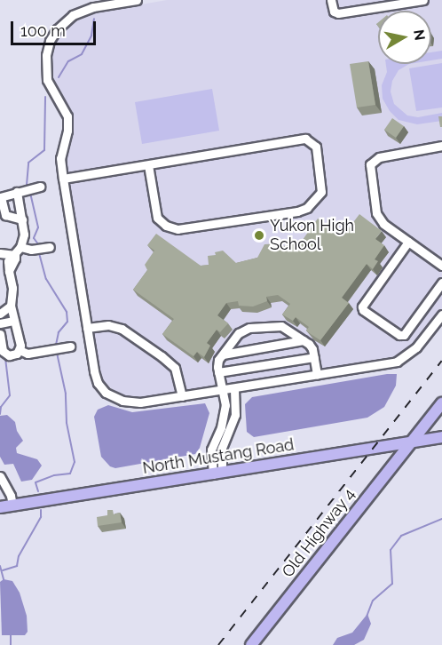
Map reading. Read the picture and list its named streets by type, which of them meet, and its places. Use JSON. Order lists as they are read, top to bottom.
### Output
{
  "streets": {
    "main road": ["North Mustang Road", "Old Highway 4"]
  },
  "crossings": [
    ["North Mustang Road", "Old Highway 4"]
  ],
  "places": ["Yukon High School"],
  "scale_bar": "100 m",
  "north": "right"
}
